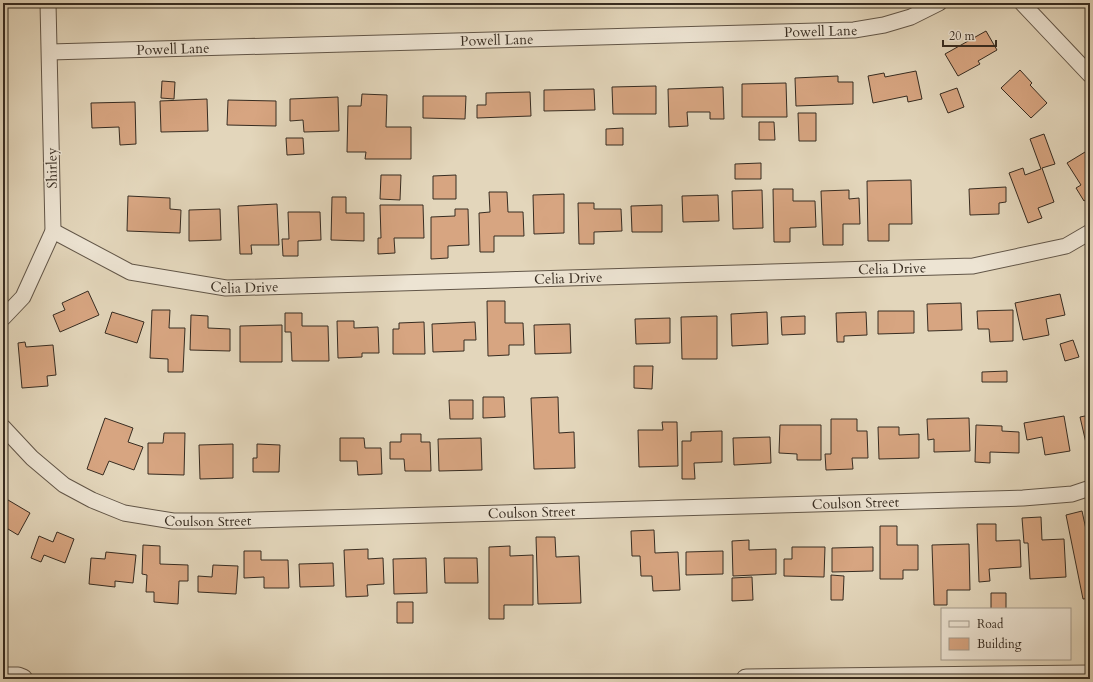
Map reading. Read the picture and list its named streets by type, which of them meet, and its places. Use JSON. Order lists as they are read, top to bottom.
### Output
{
  "streets": {
    "street": [
      "Powell Lane",
      "Shirley",
      "Celia Drive",
      "Coulson Street"
    ]
  },
  "crossings": [
    ["Powell Lane", "Shirley"],
    ["Shirley", "Celia Drive"]
  ],
  "legend": ["Road", "Building"],
  "scale_bar": "20 m"
}
